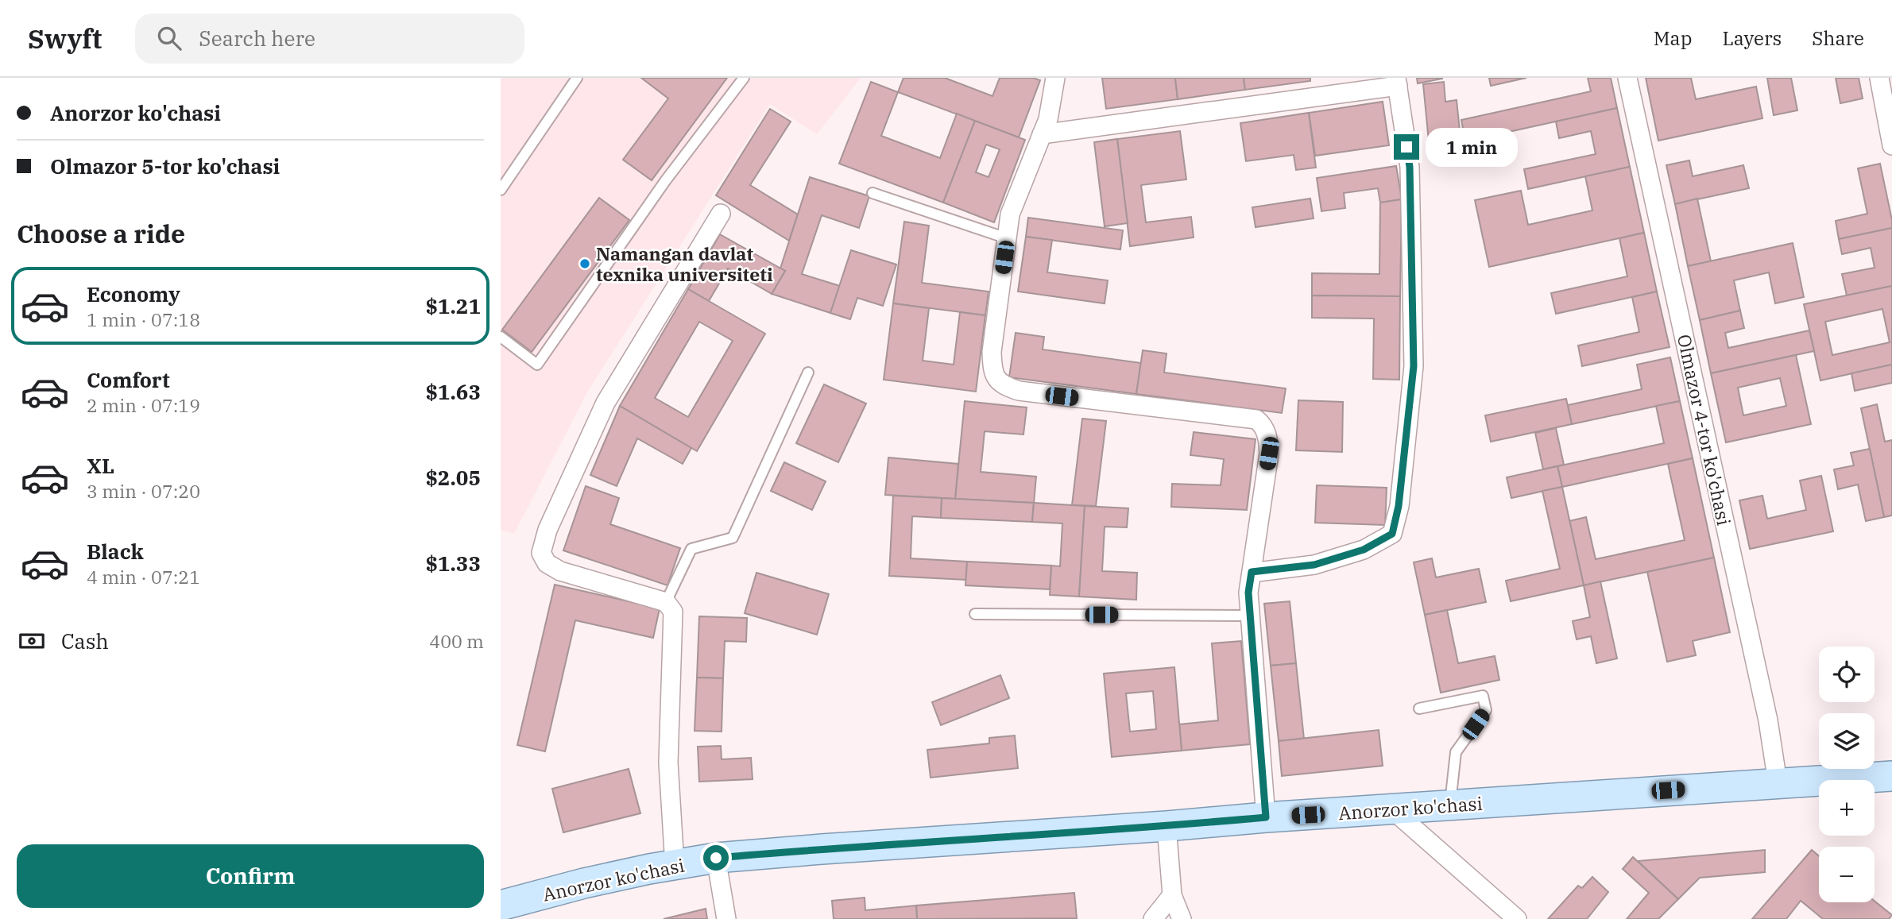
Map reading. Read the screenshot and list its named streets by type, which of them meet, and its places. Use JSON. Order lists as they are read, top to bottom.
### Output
{
  "streets": {
    "main road": ["Anorzor ko'chasi"],
    "street": ["Olmazor 4-tor ko'chasi"]
  },
  "crossings": [
    ["Olmazor 4-tor ko'chasi", "Anorzor ko'chasi"]
  ],
  "places": ["Namangan davlat texnika universiteti"],
  "page": {
    "header": "Swyft",
    "search": "Search here",
    "nav": ["Map", "Layers", "Share"],
    "banner": ["Anorzor ko'chasi", "Olmazor 5-tor ko'chasi"],
    "bubble": "1 min",
    "heading": "Choose a ride",
    "list": [
      {
        "name": "Economy",
        "note": "1 min · 07:18",
        "value": "$1.21"
      },
      {
        "name": "Comfort",
        "note": "2 min · 07:19",
        "value": "$1.63"
      },
      {
        "name": "XL",
        "note": "3 min · 07:20",
        "value": "$2.05"
      },
      {
        "name": "Black",
        "note": "4 min · 07:21",
        "value": "$1.33"
      }
    ],
    "pay": ["Cash", "400 m"],
    "map_buttons": ["+", "−"],
    "buttons": "Confirm"
  }
}
